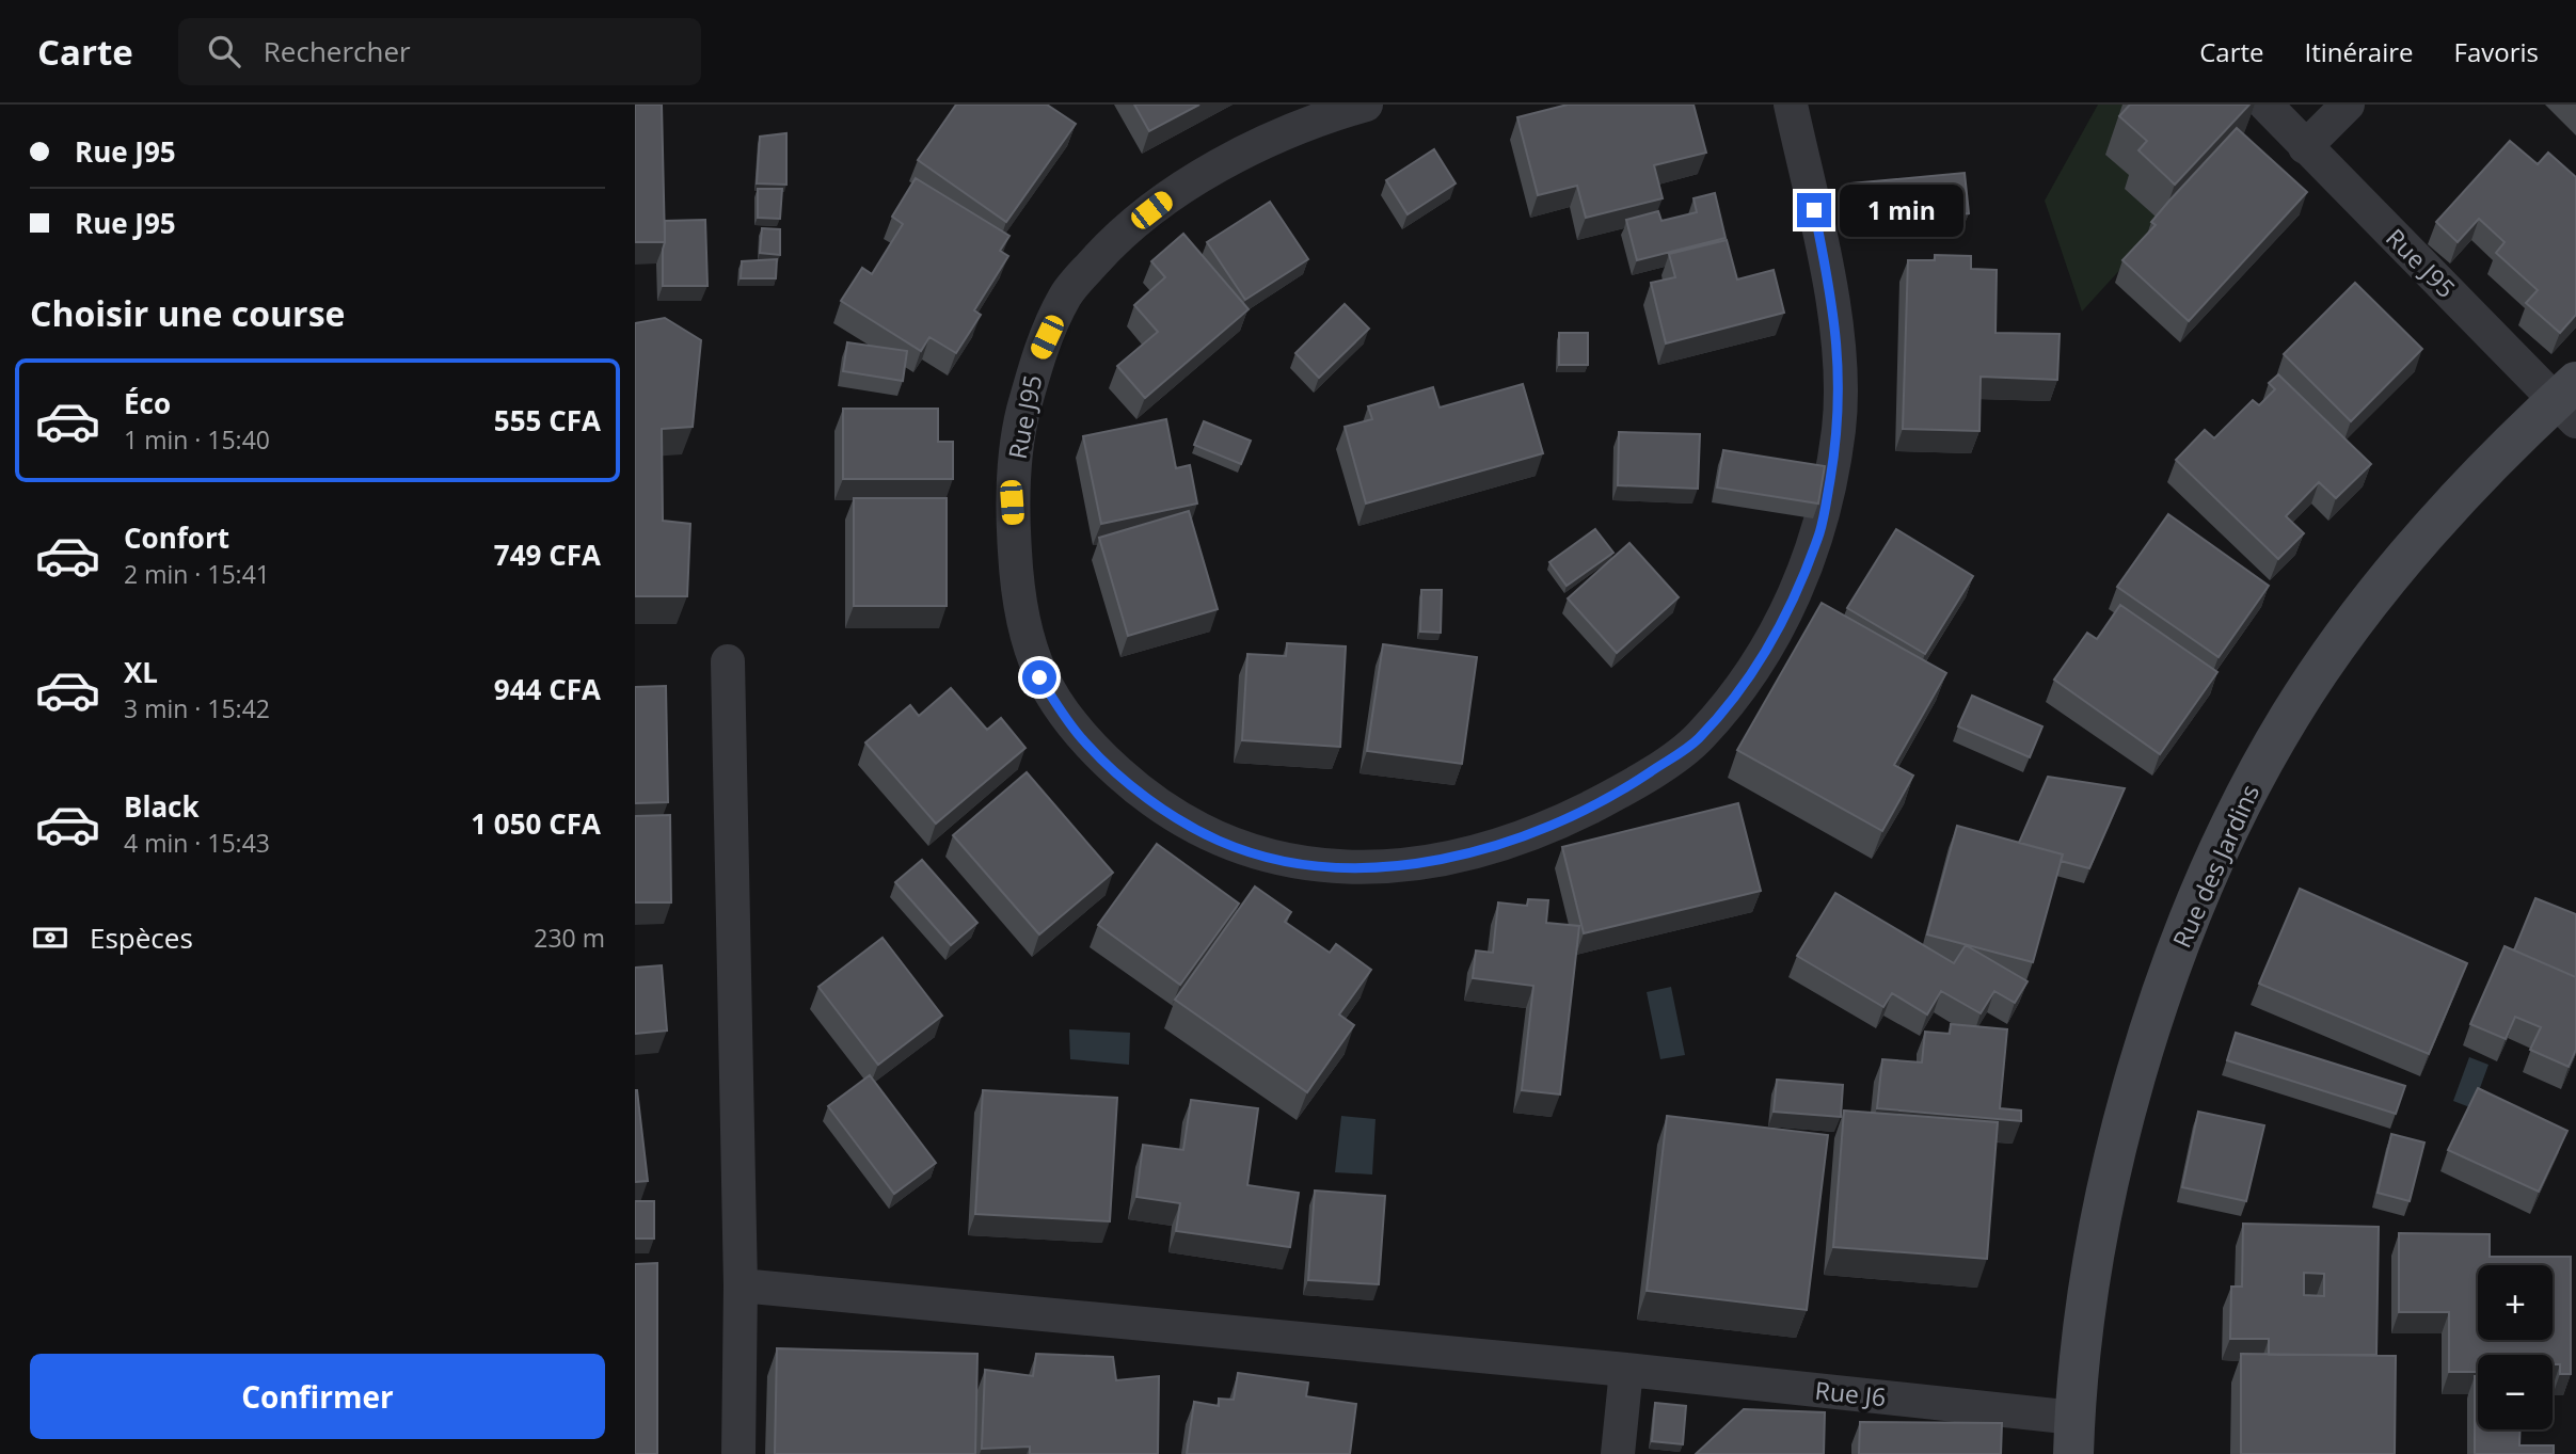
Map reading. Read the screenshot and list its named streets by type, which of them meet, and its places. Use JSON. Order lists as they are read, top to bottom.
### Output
{
  "streets": {
    "main road": ["Rue des Jardins"],
    "street": ["Rue J95", "Rue J6"]
  },
  "crossings": [
    ["Rue J95", "Rue des Jardins"],
    ["Rue des Jardins", "Rue J6"]
  ],
  "page": {
    "header": "Carte",
    "search": "Rechercher",
    "nav": ["Carte", "Itinéraire", "Favoris"],
    "banner": ["Rue J95", "Rue J95"],
    "bubble": "1 min",
    "heading": "Choisir une course",
    "list": [
      {
        "name": "Éco",
        "note": "1 min · 15:40",
        "value": "555 CFA"
      },
      {
        "name": "Confort",
        "note": "2 min · 15:41",
        "value": "749 CFA"
      },
      {
        "name": "XL",
        "note": "3 min · 15:42",
        "value": "944 CFA"
      },
      {
        "name": "Black",
        "note": "4 min · 15:43",
        "value": "1 050 CFA"
      }
    ],
    "pay": ["Espèces", "230 m"],
    "map_buttons": ["+", "−"],
    "buttons": "Confirmer"
  }
}
